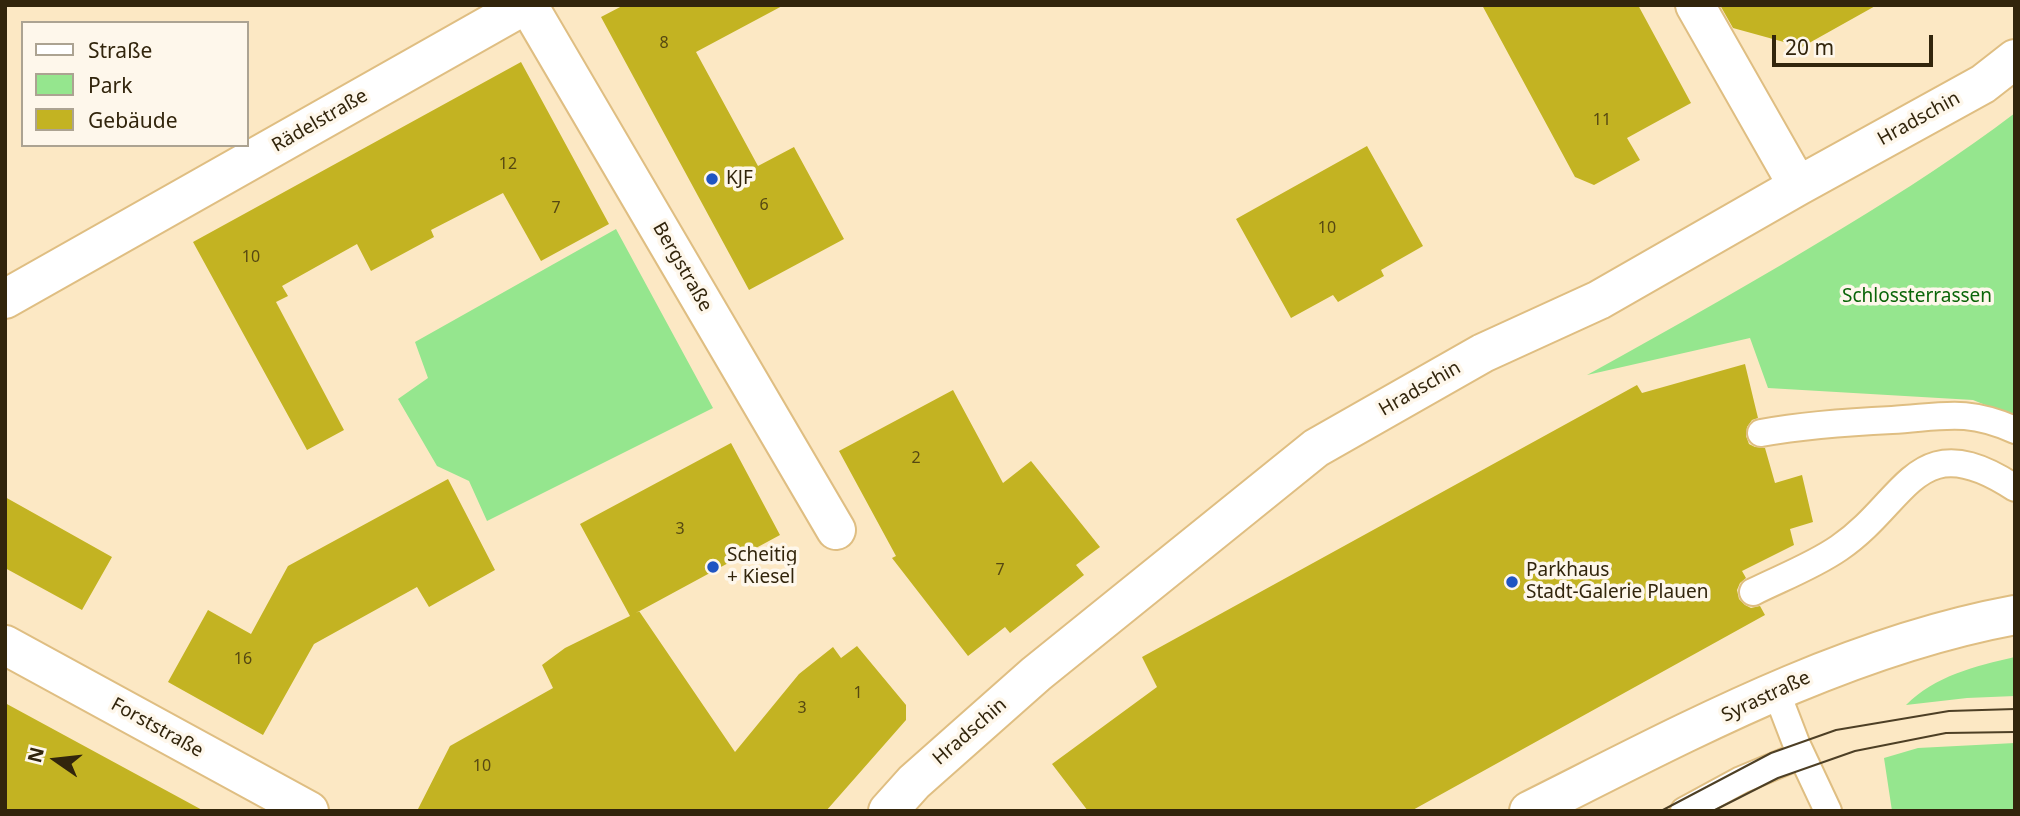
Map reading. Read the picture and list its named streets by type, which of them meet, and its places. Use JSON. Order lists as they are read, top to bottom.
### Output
{
  "streets": {
    "street": [
      "Hradschin",
      "Rädelstraße",
      "Bergstraße",
      "Syrastraße",
      "Forststraße"
    ]
  },
  "crossings": [
    ["Rädelstraße", "Bergstraße"]
  ],
  "parks": ["Schlossterrassen"],
  "places": ["KJF", "Scheitig + Kiesel", "Parkhaus Stadt-Galerie Plauen"],
  "house_numbers": [
    "8",
    "11",
    "12",
    "6",
    "7",
    "10",
    "10",
    "2",
    "3",
    "7",
    "16",
    "1",
    "3",
    "10"
  ],
  "legend": ["Straße", "Park", "Gebäude"],
  "scale_bar": "20 m",
  "north": "left"
}
